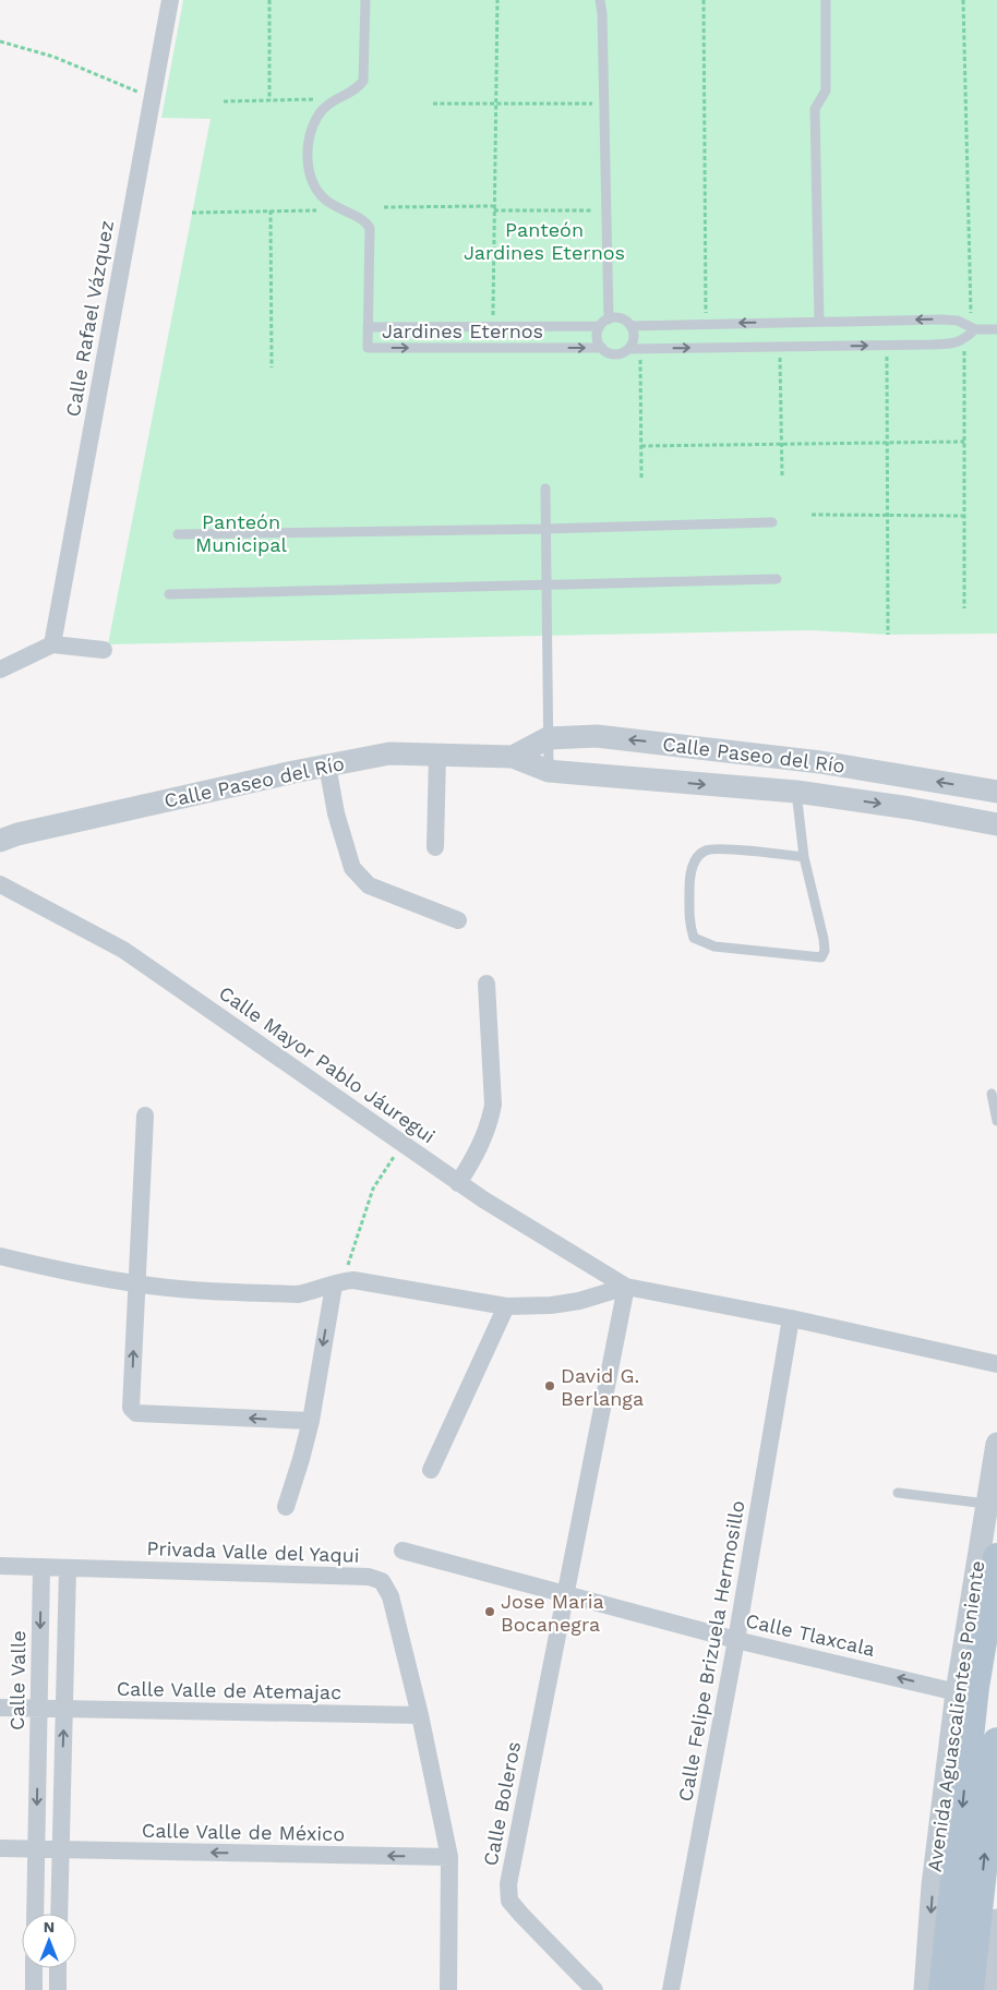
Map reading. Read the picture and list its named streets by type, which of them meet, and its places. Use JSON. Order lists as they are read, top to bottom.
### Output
{
  "streets": {
    "main road": ["Avenida Aguascalientes Poniente"],
    "street": [
      "Calle Rafael Vázquez",
      "Calle Paseo del Río",
      "Calle Mayor Pablo Jáuregui",
      "Privada Valle del Yaqui",
      "Calle Tlaxcala",
      "Calle Felipe Brizuela Hermosillo",
      "Calle Valle",
      "Calle Valle de Atemajac",
      "Calle Boleros",
      "Calle Valle de México"
    ],
    "lane": ["Jardines Eternos"]
  },
  "crossings": [
    ["Privada Valle del Yaqui", "Calle Valle"],
    ["Privada Valle del Yaqui", "Calle Valle de Atemajac"],
    ["Privada Valle del Yaqui", "Calle Valle de México"],
    ["Calle Tlaxcala", "Calle Felipe Brizuela Hermosillo"],
    ["Calle Tlaxcala", "Avenida Aguascalientes Poniente"],
    ["Calle Tlaxcala", "Calle Boleros"],
    ["Calle Valle", "Calle Valle de Atemajac"],
    ["Calle Valle", "Calle Valle de México"]
  ],
  "one_way": ["Calle Tlaxcala", "Avenida Aguascalientes Poniente", "Calle Valle de México"],
  "parks": ["Panteón Jardines Eternos", "Panteón Municipal"],
  "places": ["David G. Berlanga", "Jose Maria Bocanegra"],
  "north": "top"
}
